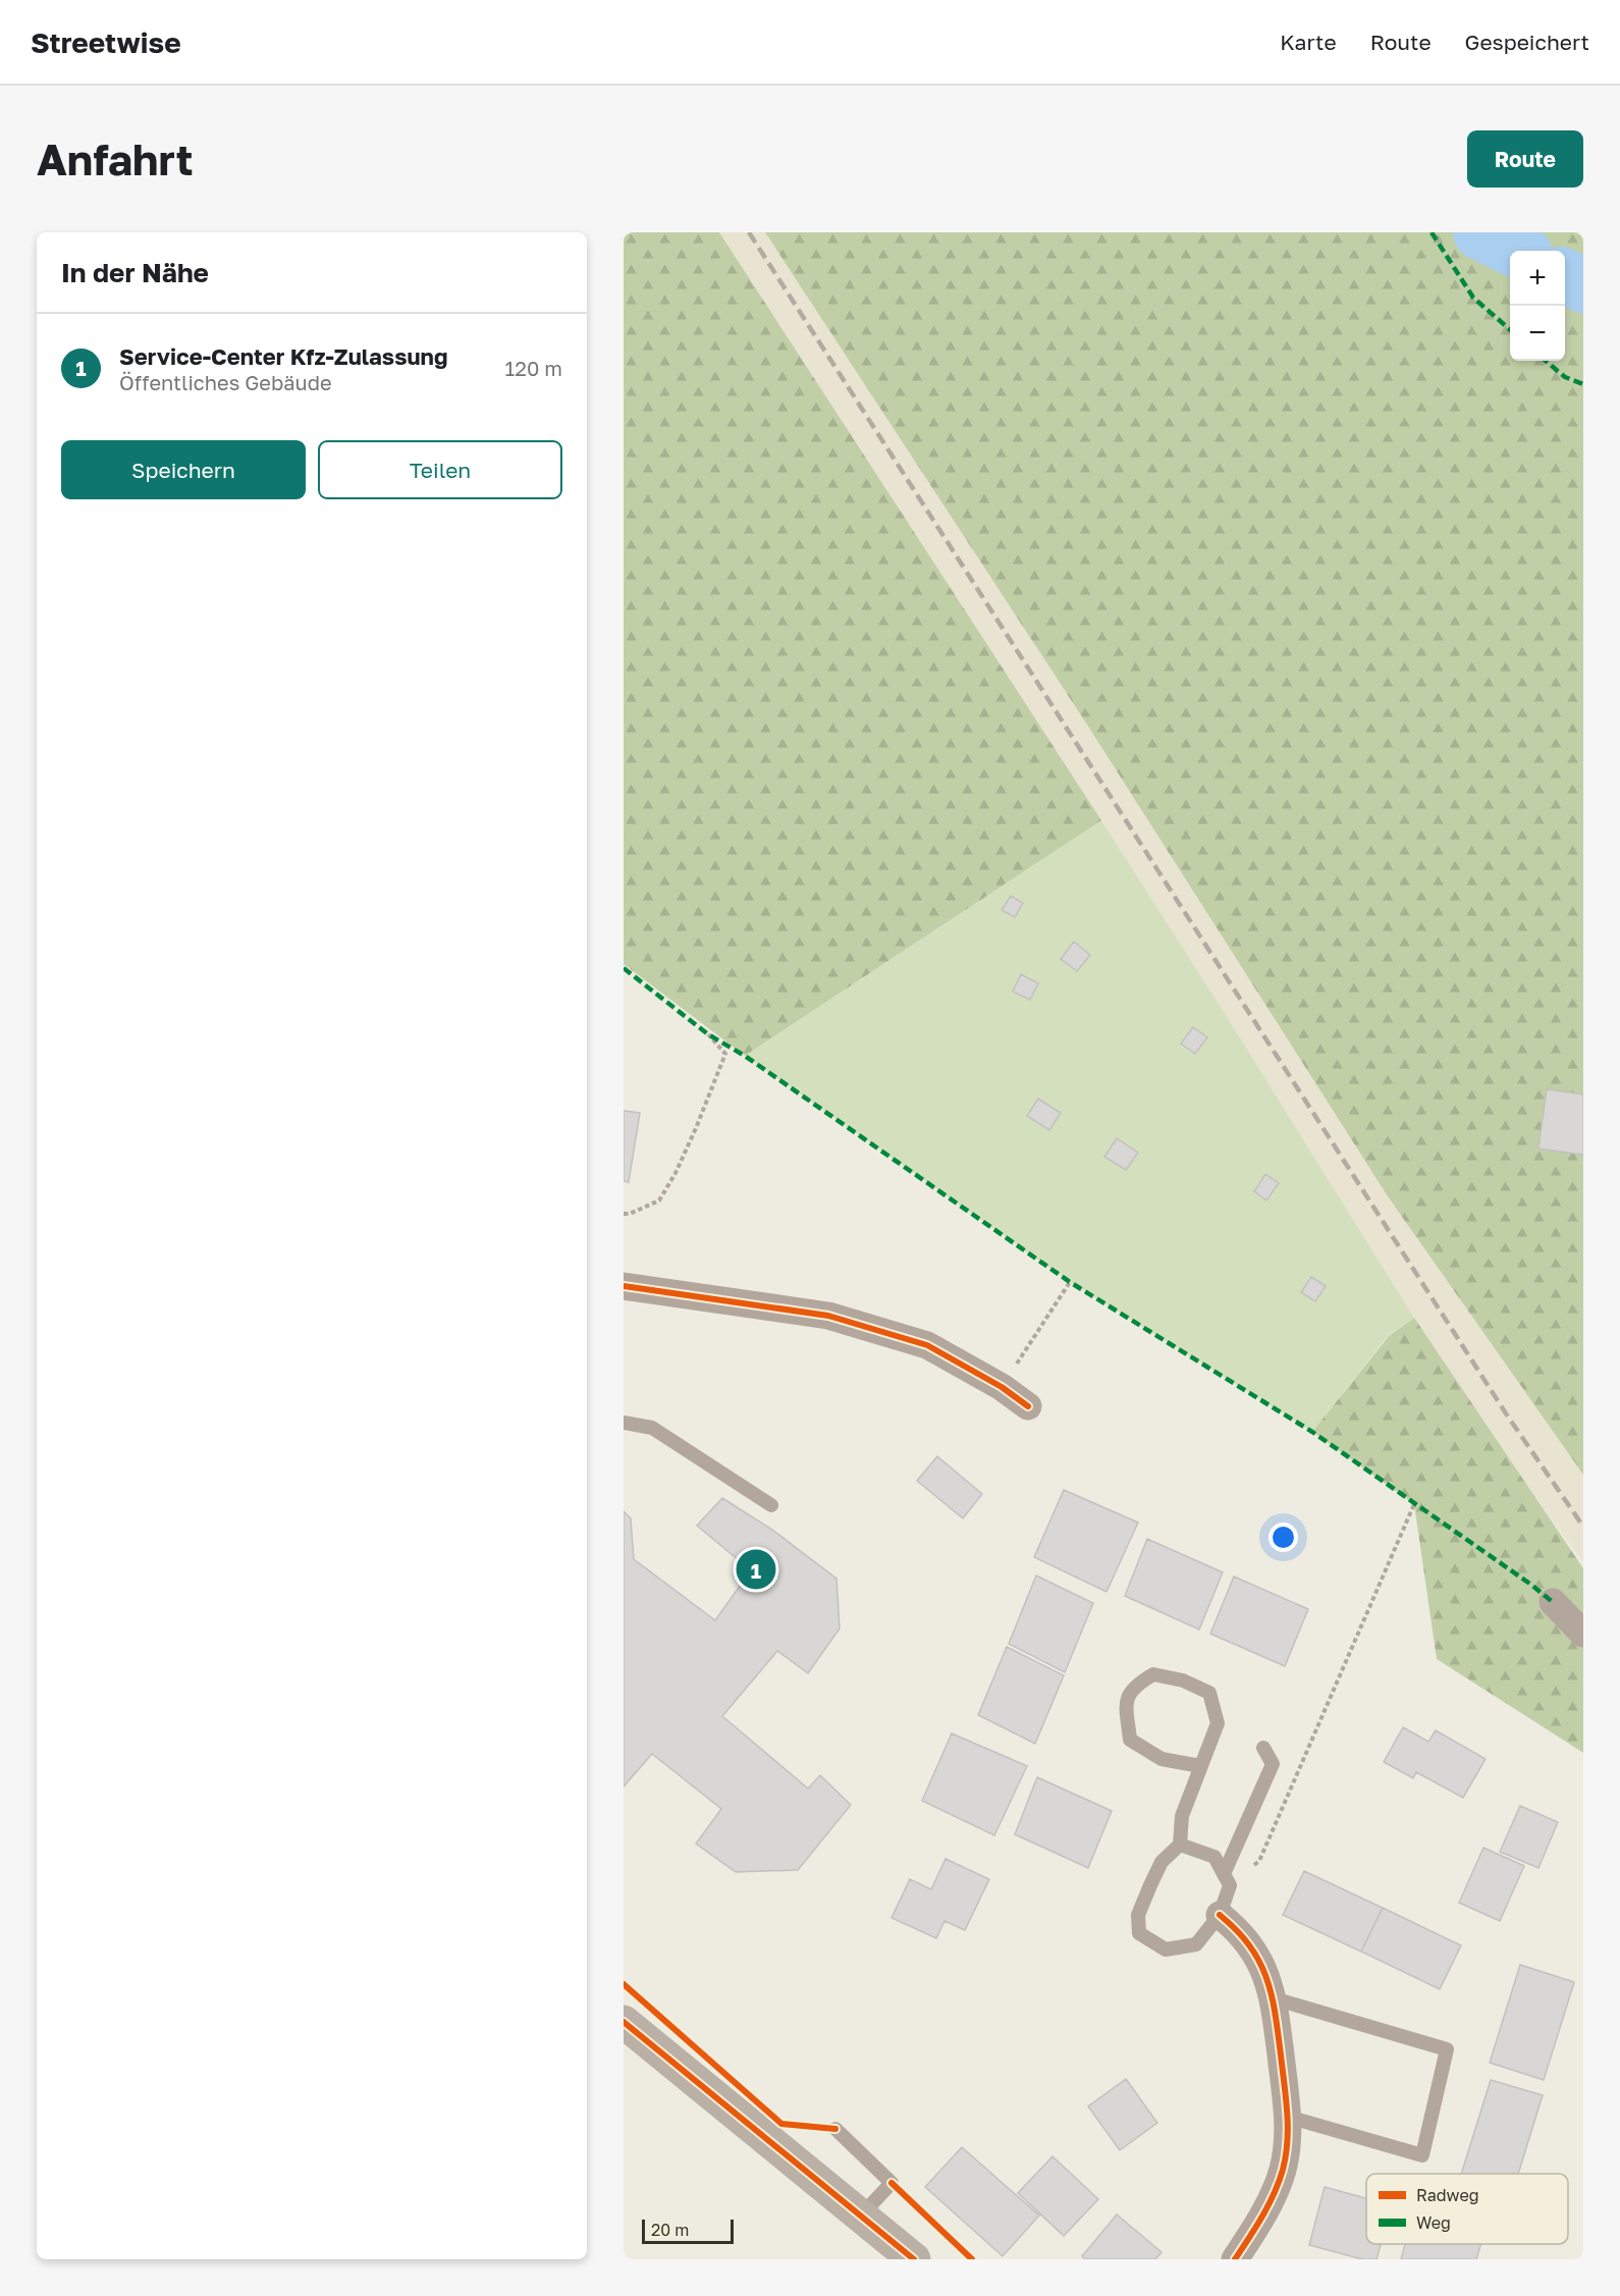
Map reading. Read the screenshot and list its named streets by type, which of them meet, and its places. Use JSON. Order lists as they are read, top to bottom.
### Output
{
  "legend": ["Radweg", "Weg"],
  "scale_bar": "20 m",
  "page": {
    "header": "Streetwise",
    "nav": ["Karte", "Route", "Gespeichert"],
    "buttons": [
      "Route",
      ["Speichern", "Teilen"]
    ],
    "title": "Anfahrt",
    "heading": "In der Nähe",
    "map_buttons": ["+", "−"],
    "list": [
      {
        "mark": "1",
        "name": "Service-Center Kfz-Zulassung",
        "note": "Öffentliches Gebäude",
        "value": "120 m"
      }
    ],
    "pins": "1",
    "scale": "20 m"
  }
}
